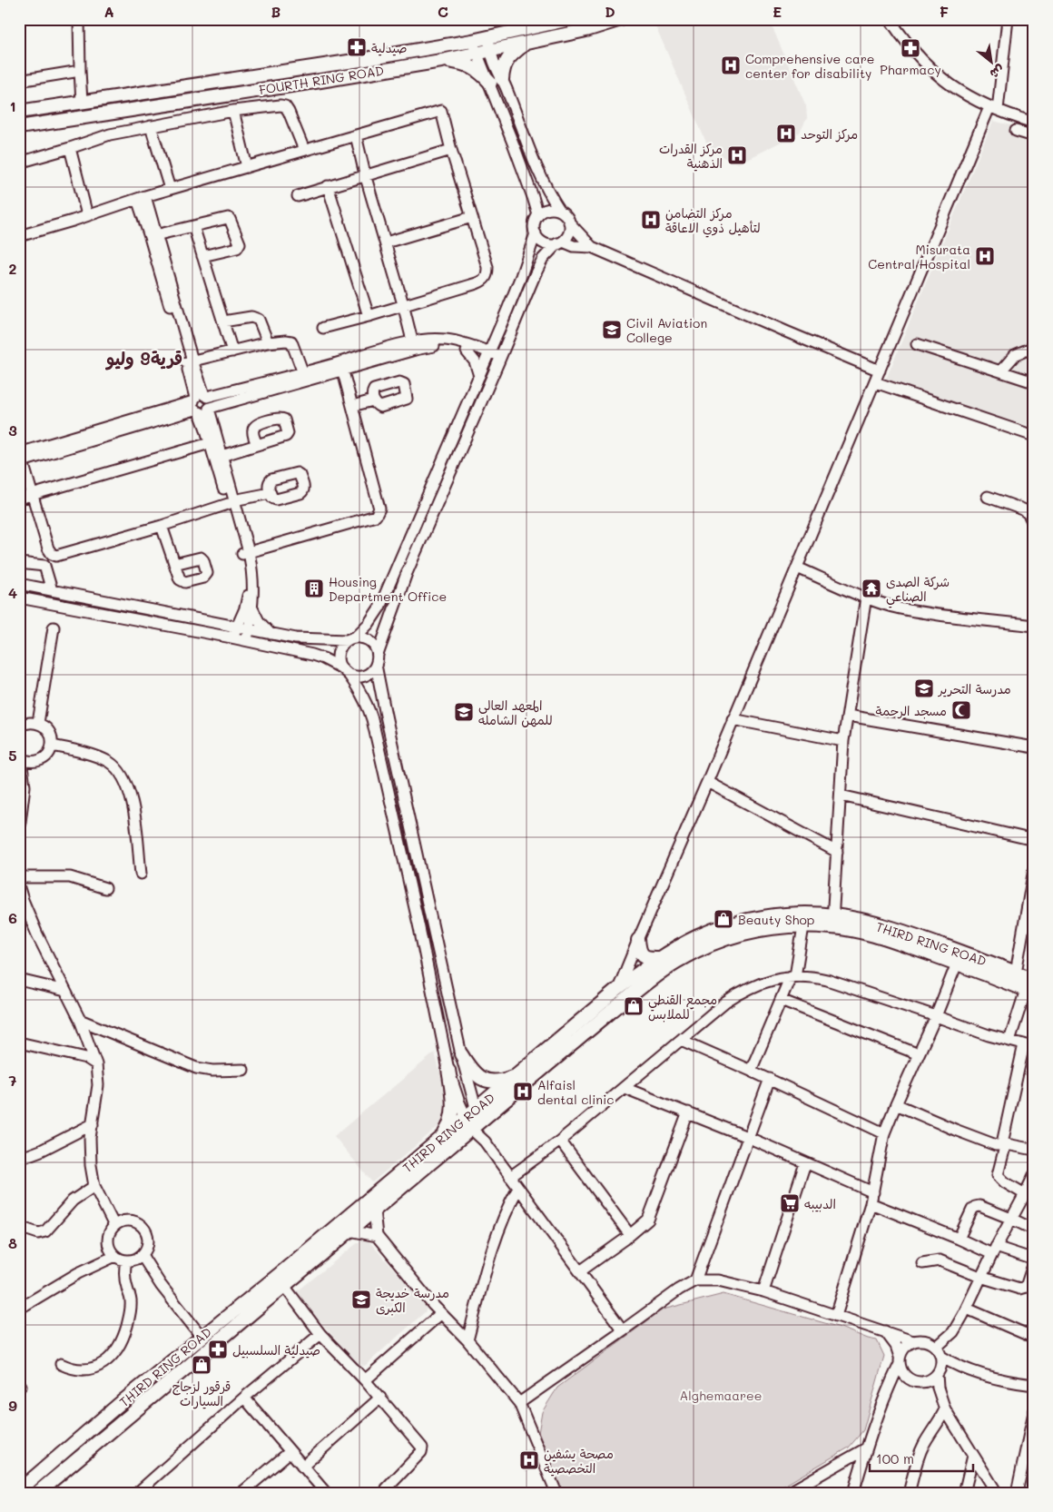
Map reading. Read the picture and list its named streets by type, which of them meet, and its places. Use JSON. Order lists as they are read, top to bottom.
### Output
{
  "streets": {
    "main road": ["FOURTH RING ROAD", "THIRD RING ROAD"]
  },
  "districts": ["قرية9 وليو"],
  "parks": ["Alghemaaree"],
  "places": {
    "pharmacy": ["صيدلية", "Pharmacy", "صيدلية السلسبيل"],
    "hospital": [
      "Comprehensive care center for disability",
      "مركز التوحد",
      "مركز القدرات الذهنية",
      "مركز التضامن لتأهيل ذوي الاعاقة",
      "Misurata Central Hospital",
      "Alfaisl dental clinic",
      "مصحة يشفين التخصصية"
    ],
    "school or university": [
      "Civil Aviation College",
      "مدرسة التحرير",
      "المعهد العالي للمهن الشامله",
      "مدرسة خديجة الكبرى"
    ],
    "building": ["Housing Department Office"],
    "temple": ["شركة الصدى الصناعي"],
    "mosque": ["مسجد الرحمة"],
    "shop": ["Beauty Shop", "مجمع القنطي للملابس", "قرقور لزجاج السيارات"],
    "supermarket": ["الدبيبه"]
  },
  "scale_bar": "100 m",
  "north": "bottom right",
  "grid": {
    "columns": [
      "A",
      "B",
      "C",
      "D",
      "E",
      "F"
    ],
    "rows": [
      "1",
      "2",
      "3",
      "4",
      "5",
      "6",
      "7",
      "8",
      "9"
    ]
  }
}
